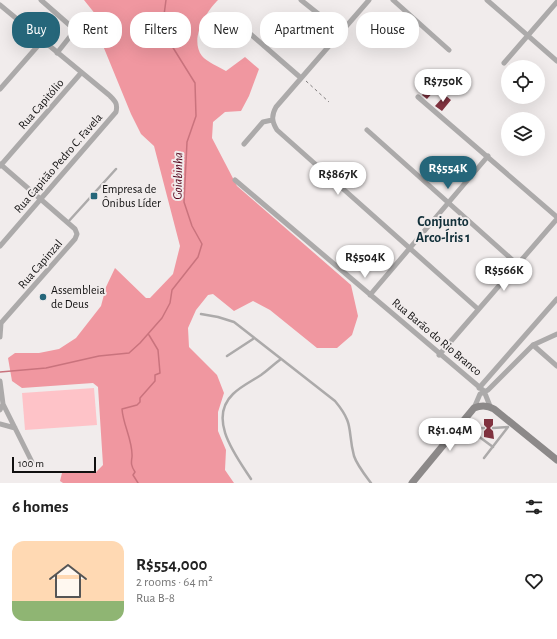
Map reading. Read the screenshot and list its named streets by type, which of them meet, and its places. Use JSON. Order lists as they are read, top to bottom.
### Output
{
  "streets": {
    "street": [
      "Rua Capitólio",
      "Rua Capitão Pedro C. Favela",
      "Rua Capinzal",
      "Rua Barão do Rio Branco"
    ]
  },
  "crossings": [
    ["Rua Capitólio", "Rua Capitão Pedro C. Favela"]
  ],
  "districts": ["Conjunto Arco-Íris 1"],
  "water": ["Goiabinha"],
  "places": {
    "transit": ["Empresa de Ônibus Líder"],
    "other": ["Assembleia de Deus"]
  },
  "scale_bar": "100 m",
  "page": {
    "chip": [
      "Buy",
      "Rent",
      "Filters",
      "New",
      "Apartment",
      "House"
    ],
    "price": [
      "R$750K",
      "R$554K",
      "R$867K",
      "R$504K",
      "R$566K",
      "R$1.04M"
    ],
    "scale": "100 m",
    "heading": "6 homes",
    "list": [
      {
        "name": "R$554,000",
        "note": "2 rooms · 64 m² · Rua B-8"
      }
    ]
  }
}
